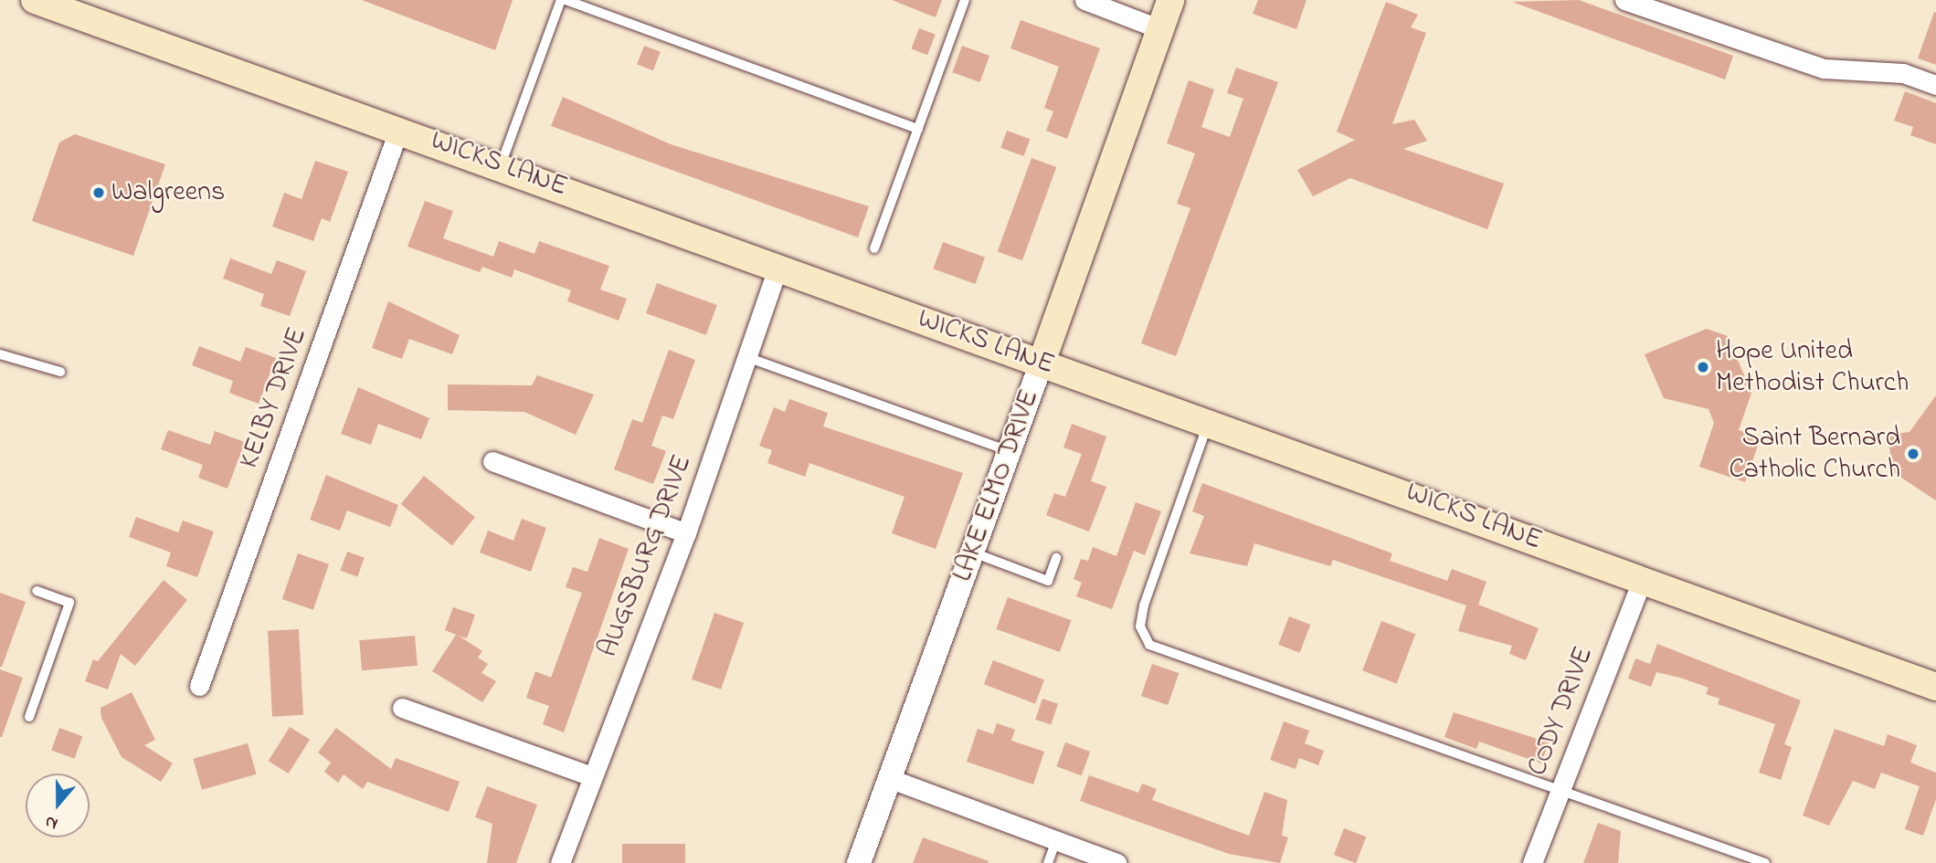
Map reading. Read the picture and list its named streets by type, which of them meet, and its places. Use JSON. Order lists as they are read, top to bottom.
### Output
{
  "streets": {
    "main road": ["WICKS LANE", "LAKE ELMO DRIVE"],
    "street": ["KELBY DRIVE", "AUGSBURG DRIVE", "CODY DRIVE"]
  },
  "crossings": [
    ["WICKS LANE", "KELBY DRIVE"],
    ["WICKS LANE", "LAKE ELMO DRIVE"],
    ["WICKS LANE", "AUGSBURG DRIVE"],
    ["WICKS LANE", "CODY DRIVE"]
  ],
  "places": ["Walgreens", "Hope United Methodist Church", "Saint Bernard Catholic Church"],
  "north": "bottom"
}
